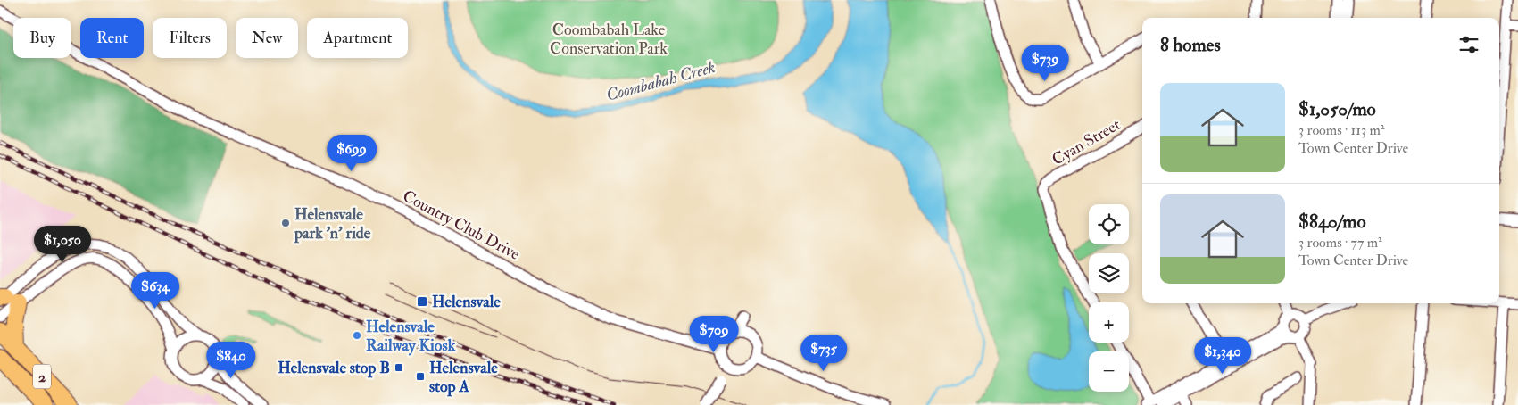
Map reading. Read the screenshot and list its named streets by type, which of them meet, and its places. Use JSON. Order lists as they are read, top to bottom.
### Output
{
  "streets": {
    "highway": ["2"],
    "street": ["Cyan Street", "Country Club Drive"]
  },
  "water": ["Coombabah Creek"],
  "parks": ["Coombabah Lake Conservation Park"],
  "places": {
    "other": ["Helensvale park 'n' ride", "Helensvale Railway Kiosk"],
    "transit": ["Helensvale", "Helensvale stop B", "Helensvale stop A"]
  },
  "page": {
    "chip": [
      "Buy",
      "Rent",
      "Filters",
      "New",
      "Apartment"
    ],
    "heading": "8 homes",
    "price": [
      "$739",
      "$699",
      "$1,050",
      "$634",
      "$709",
      "$735",
      "$1,340",
      "$840"
    ],
    "list": [
      {
        "name": "$1,050/mo",
        "note": "3 rooms · 113 m² · Town Center Drive"
      },
      {
        "name": "$840/mo",
        "note": "3 rooms · 77 m² · Town Center Drive"
      }
    ],
    "map_buttons": ["+", "−"]
  }
}
